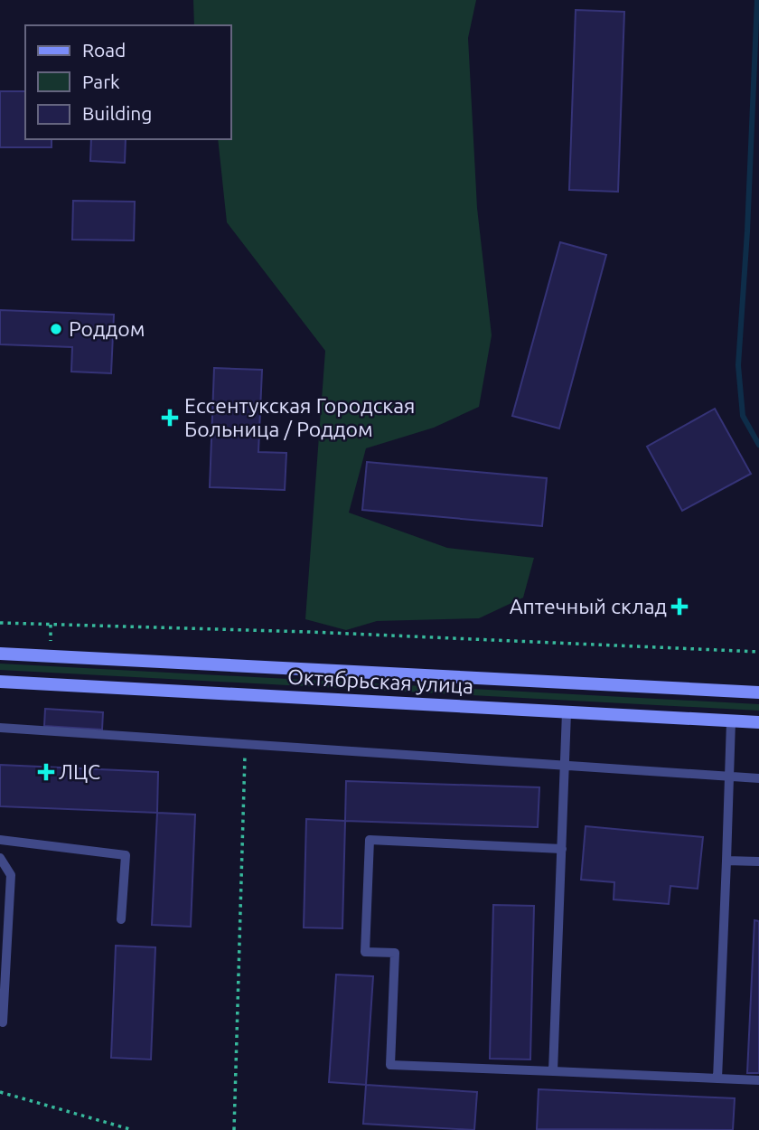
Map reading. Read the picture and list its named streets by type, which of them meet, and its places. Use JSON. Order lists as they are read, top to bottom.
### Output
{
  "streets": {
    "main road": ["Октябрьская улица"]
  },
  "places": {
    "other": ["Роддом"],
    "health": ["Ессентукская Городская Больница / Роддом", "Аптечный склад", "ЛЦС"]
  },
  "legend": ["Road", "Park", "Building"]
}
